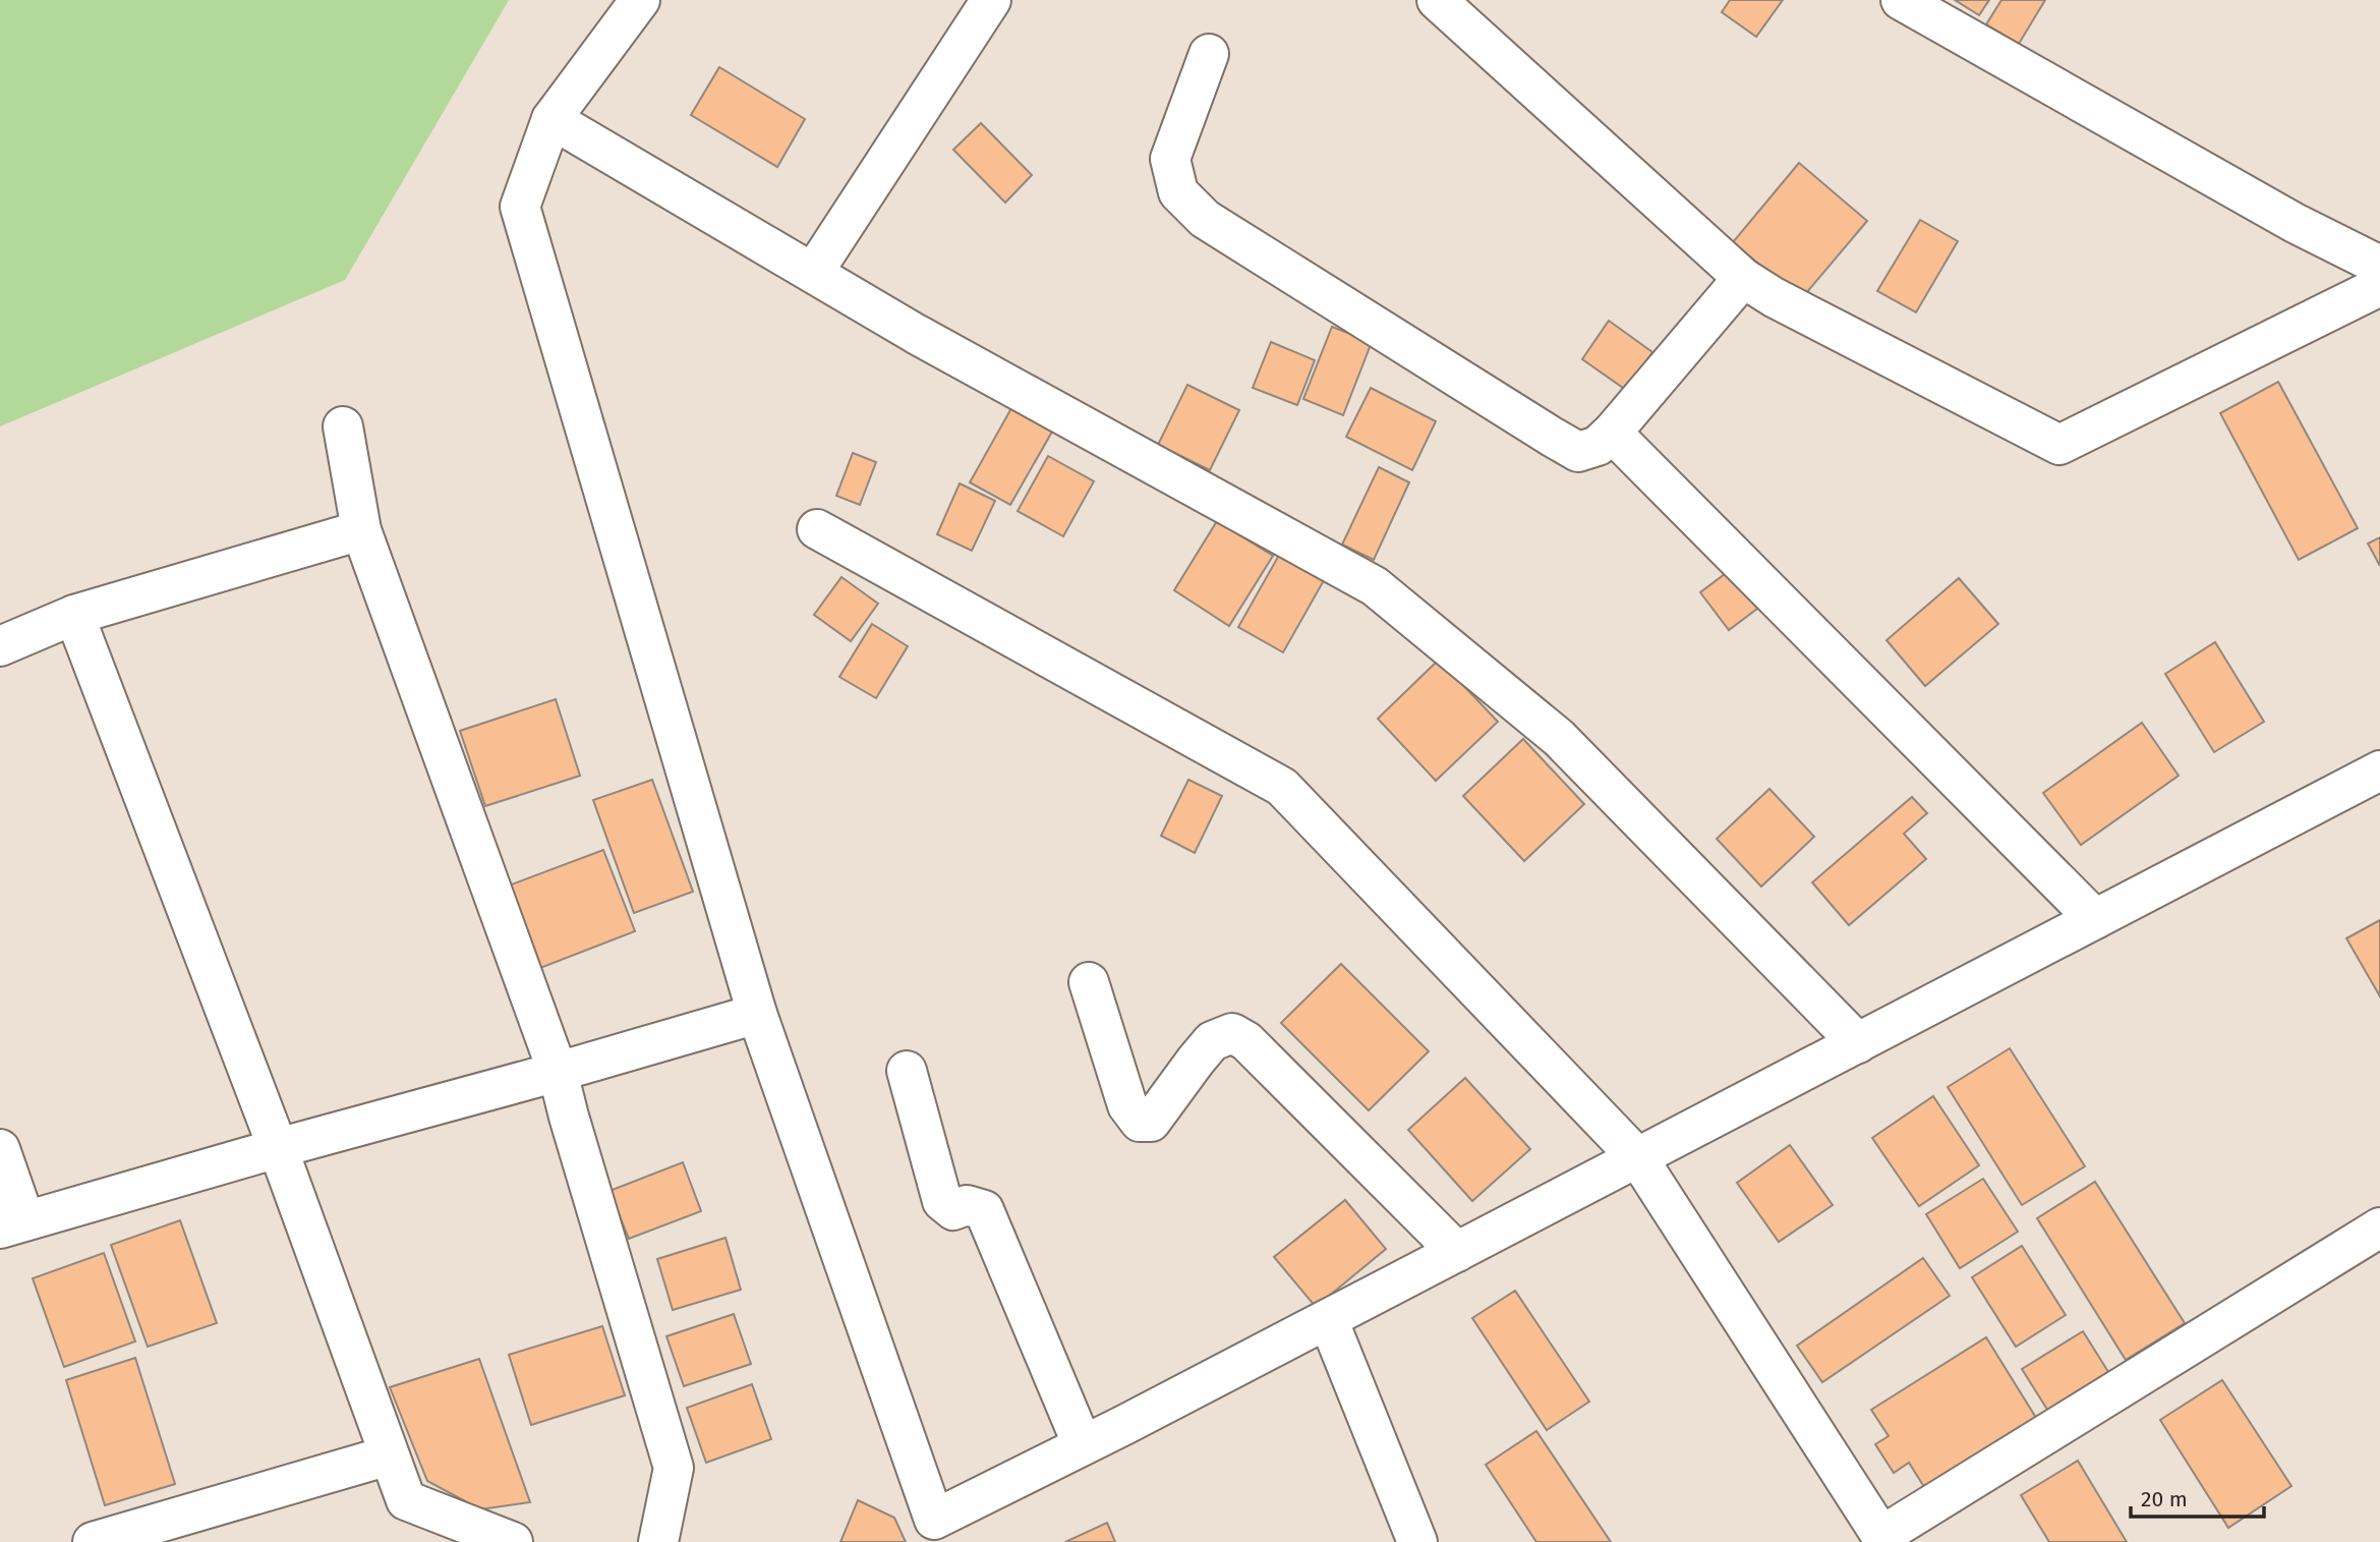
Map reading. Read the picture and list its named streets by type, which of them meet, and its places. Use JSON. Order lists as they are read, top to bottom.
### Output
{
  "scale_bar": "20 m"
}
